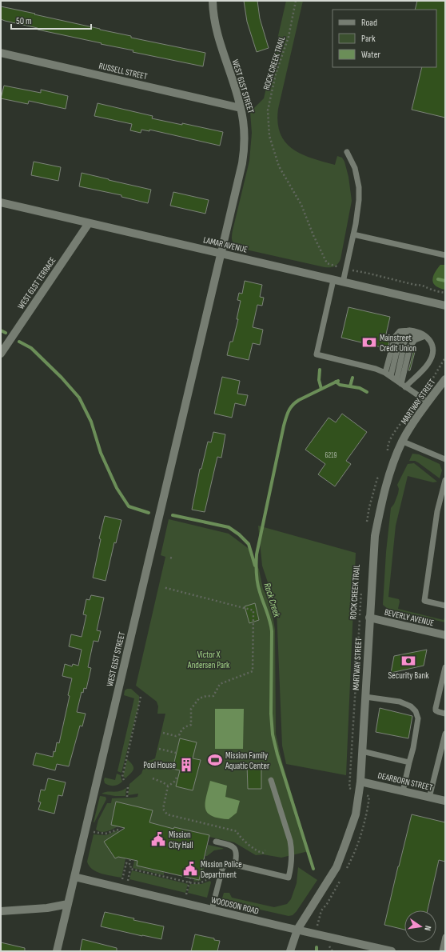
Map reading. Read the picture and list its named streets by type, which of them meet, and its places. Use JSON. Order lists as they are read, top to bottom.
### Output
{
  "streets": {
    "street": [
      "RUSSELL STREET",
      "WEST 61ST STREET",
      "LAMAR AVENUE",
      "WEST 61ST TERRACE",
      "MARTWAY STREET",
      "BEVERLY AVENUE",
      "DEARBORN STREET",
      "WOODSON ROAD"
    ],
    "path": ["ROCK CREEK TRAIL"]
  },
  "crossings": [
    ["RUSSELL STREET", "WEST 61ST STREET"],
    ["WEST 61ST STREET", "LAMAR AVENUE"],
    ["WEST 61ST STREET", "WOODSON ROAD"],
    ["LAMAR AVENUE", "WEST 61ST TERRACE"],
    ["MARTWAY STREET", "BEVERLY AVENUE"],
    ["MARTWAY STREET", "DEARBORN STREET"],
    ["MARTWAY STREET", "WOODSON ROAD"]
  ],
  "water": ["Rock Creek"],
  "parks": ["Victor X Andersen Park"],
  "places": {
    "bank": ["Mainstreet Credit Union", "Security Bank"],
    "sports": ["Mission Family Aquatic Center"],
    "building": ["Pool House"],
    "public building": ["Mission City Hall", "Mission Police Department"]
  },
  "house_numbers": ["6219"],
  "legend": ["Road", "Park", "Water"],
  "scale_bar": "50 m",
  "north": "right"
}
